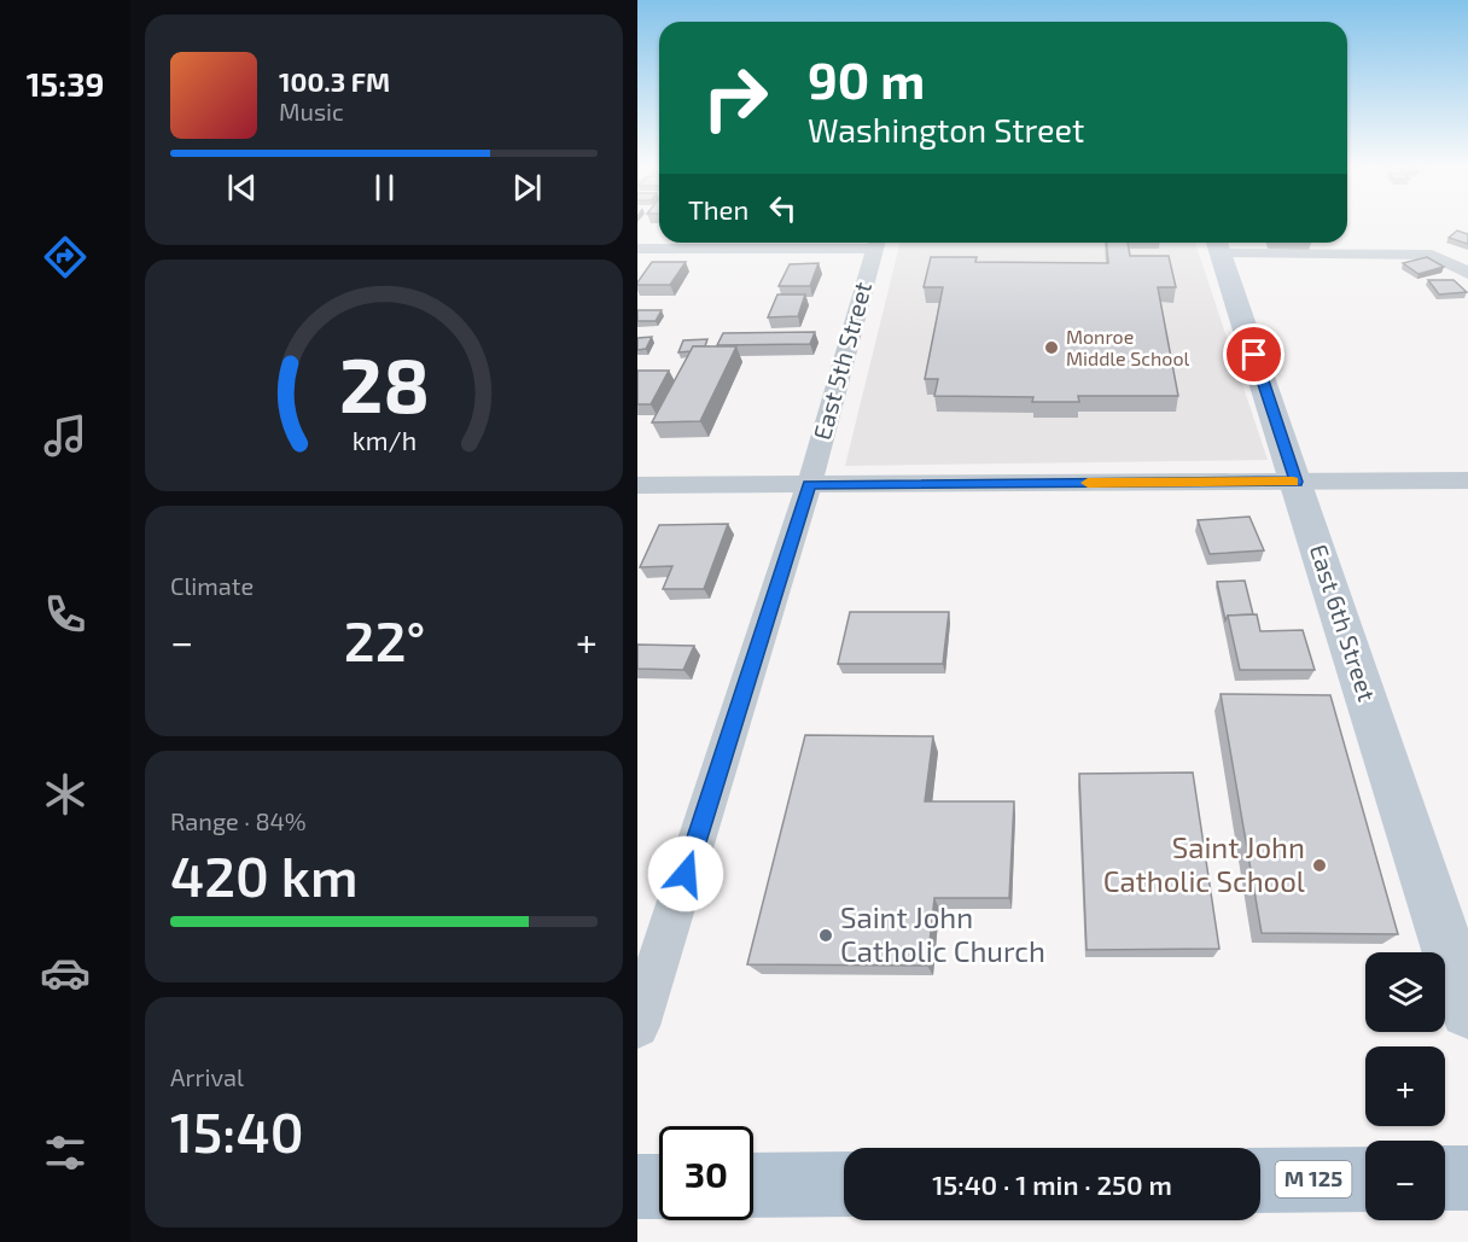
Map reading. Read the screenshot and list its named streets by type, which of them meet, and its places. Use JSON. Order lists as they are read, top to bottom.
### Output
{
  "streets": {
    "main road": ["M 125"],
    "street": ["East 5th Street", "East 6th Street"]
  },
  "places": ["Monroe Middle School", "Saint John Catholic School", "Saint John Catholic Church"],
  "page": {
    "tabs": "15:39",
    "turn": ["90 m", "Washington Street"],
    "song": ["100.3 FM", "Music"],
    "then": "Then",
    "tile": [
      "Climate",
      ["Range · 84%", "420 km"],
      ["Arrival", "15:40"]
    ],
    "heat": ["−", "22°", "+"],
    "map_buttons": ["+", "−"],
    "limit": "30",
    "trip": "15:40 · 1 min · 250 m",
    "gauge": ["28", "km/h"]
  }
}
